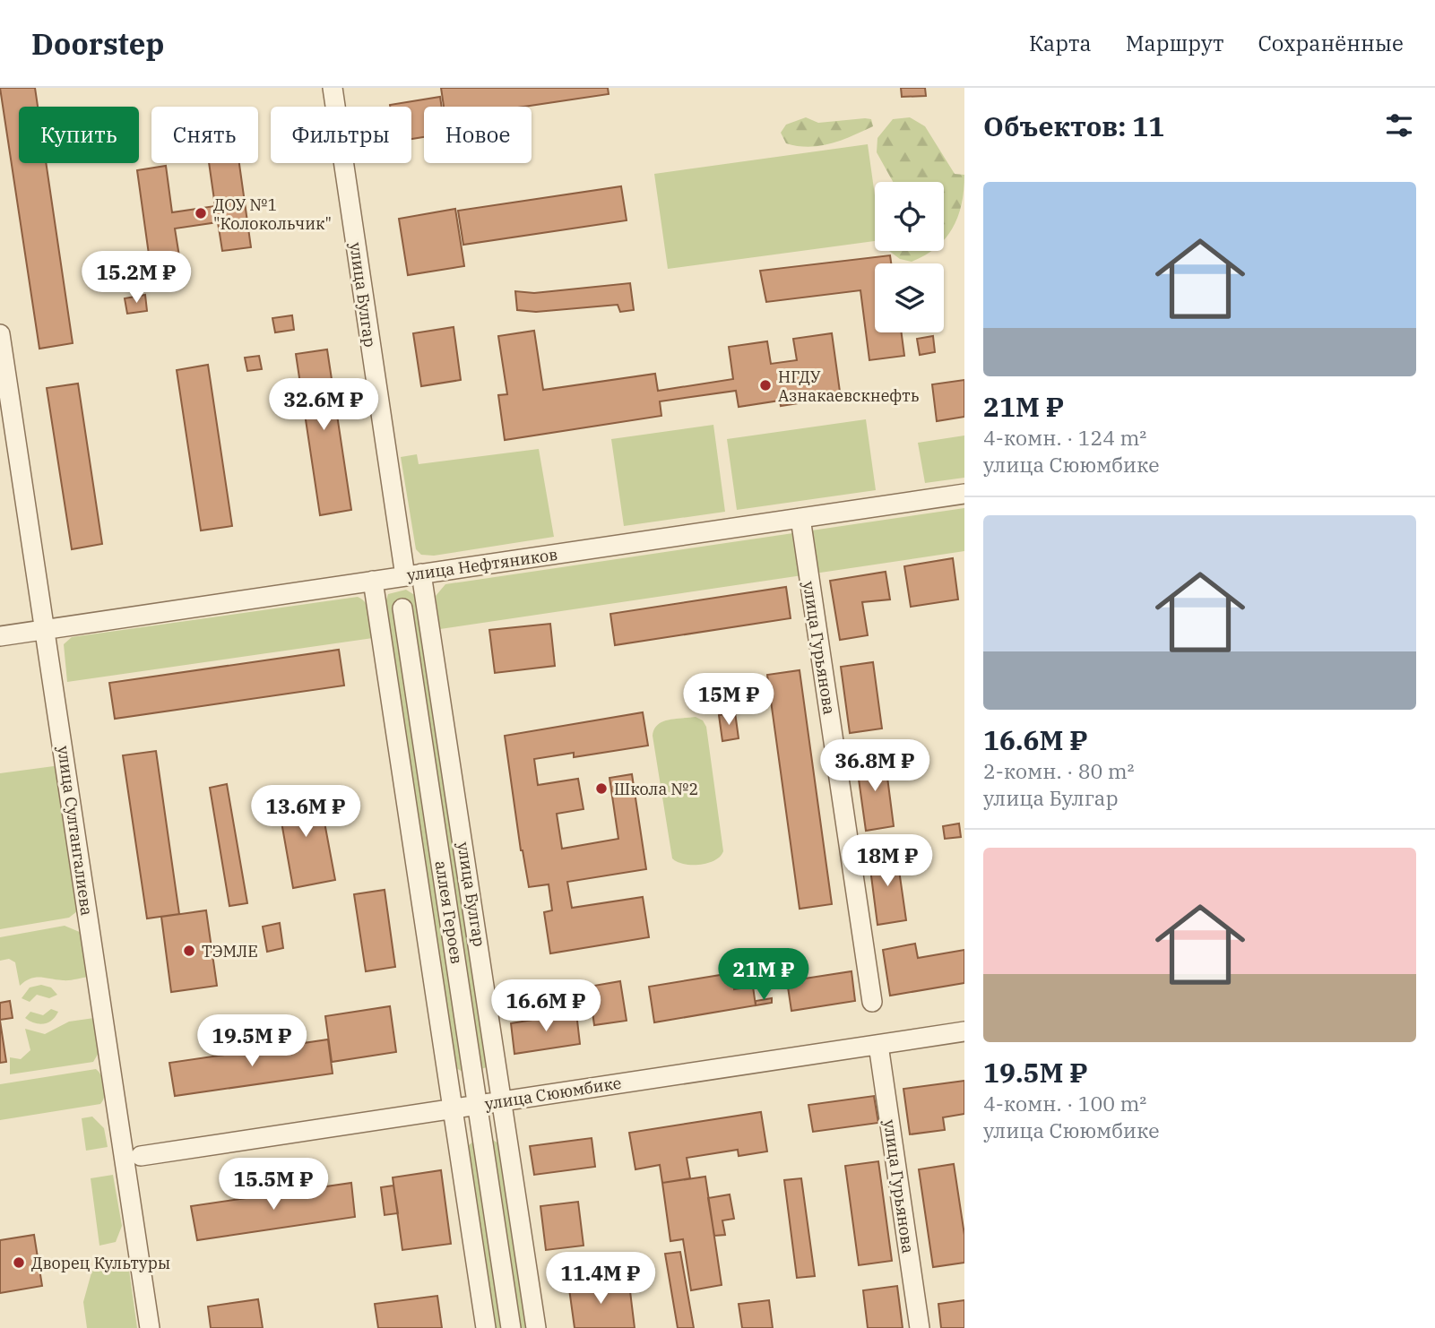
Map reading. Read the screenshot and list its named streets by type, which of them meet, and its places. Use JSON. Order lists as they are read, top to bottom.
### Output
{
  "streets": {
    "street": [
      "улица Булгар",
      "улица Нефтяников",
      "улица Гурьянова",
      "улица Султангалиева",
      "аллея Героев",
      "улица Сююмбике"
    ]
  },
  "crossings": [
    ["улица Булгар", "улица Нефтяников"],
    ["улица Булгар", "улица Сююмбике"],
    ["улица Нефтяников", "улица Гурьянова"],
    ["улица Нефтяников", "улица Султангалиева"],
    ["улица Гурьянова", "улица Сююмбике"],
    ["аллея Героев", "улица Сююмбике"]
  ],
  "places": [
    "ДОУ №1 \"Колокольчик\"",
    "НГДУ Азнакаевскнефть",
    "Школа №2",
    "ТЭМЛЕ",
    "Дворец Культуры"
  ],
  "page": {
    "header": "Doorstep",
    "nav": ["Карта", "Маршрут", "Сохранённые"],
    "heading": "Объектов: 11",
    "chip": [
      "Купить",
      "Снять",
      "Фильтры",
      "Новое"
    ],
    "list": [
      {
        "name": "21M ₽",
        "note": "4-комн. · 124 m² · улица Сююмбике"
      },
      {
        "name": "16.6M ₽",
        "note": "2-комн. · 80 m² · улица Булгар"
      },
      {
        "name": "19.5M ₽",
        "note": "4-комн. · 100 m² · улица Сююмбике"
      }
    ],
    "price": [
      "15.2M ₽",
      "32.6M ₽",
      "15M ₽",
      "36.8M ₽",
      "13.6M ₽",
      "18M ₽",
      "21M ₽",
      "16.6M ₽",
      "19.5M ₽",
      "15.5M ₽",
      "11.4M ₽"
    ]
  }
}
